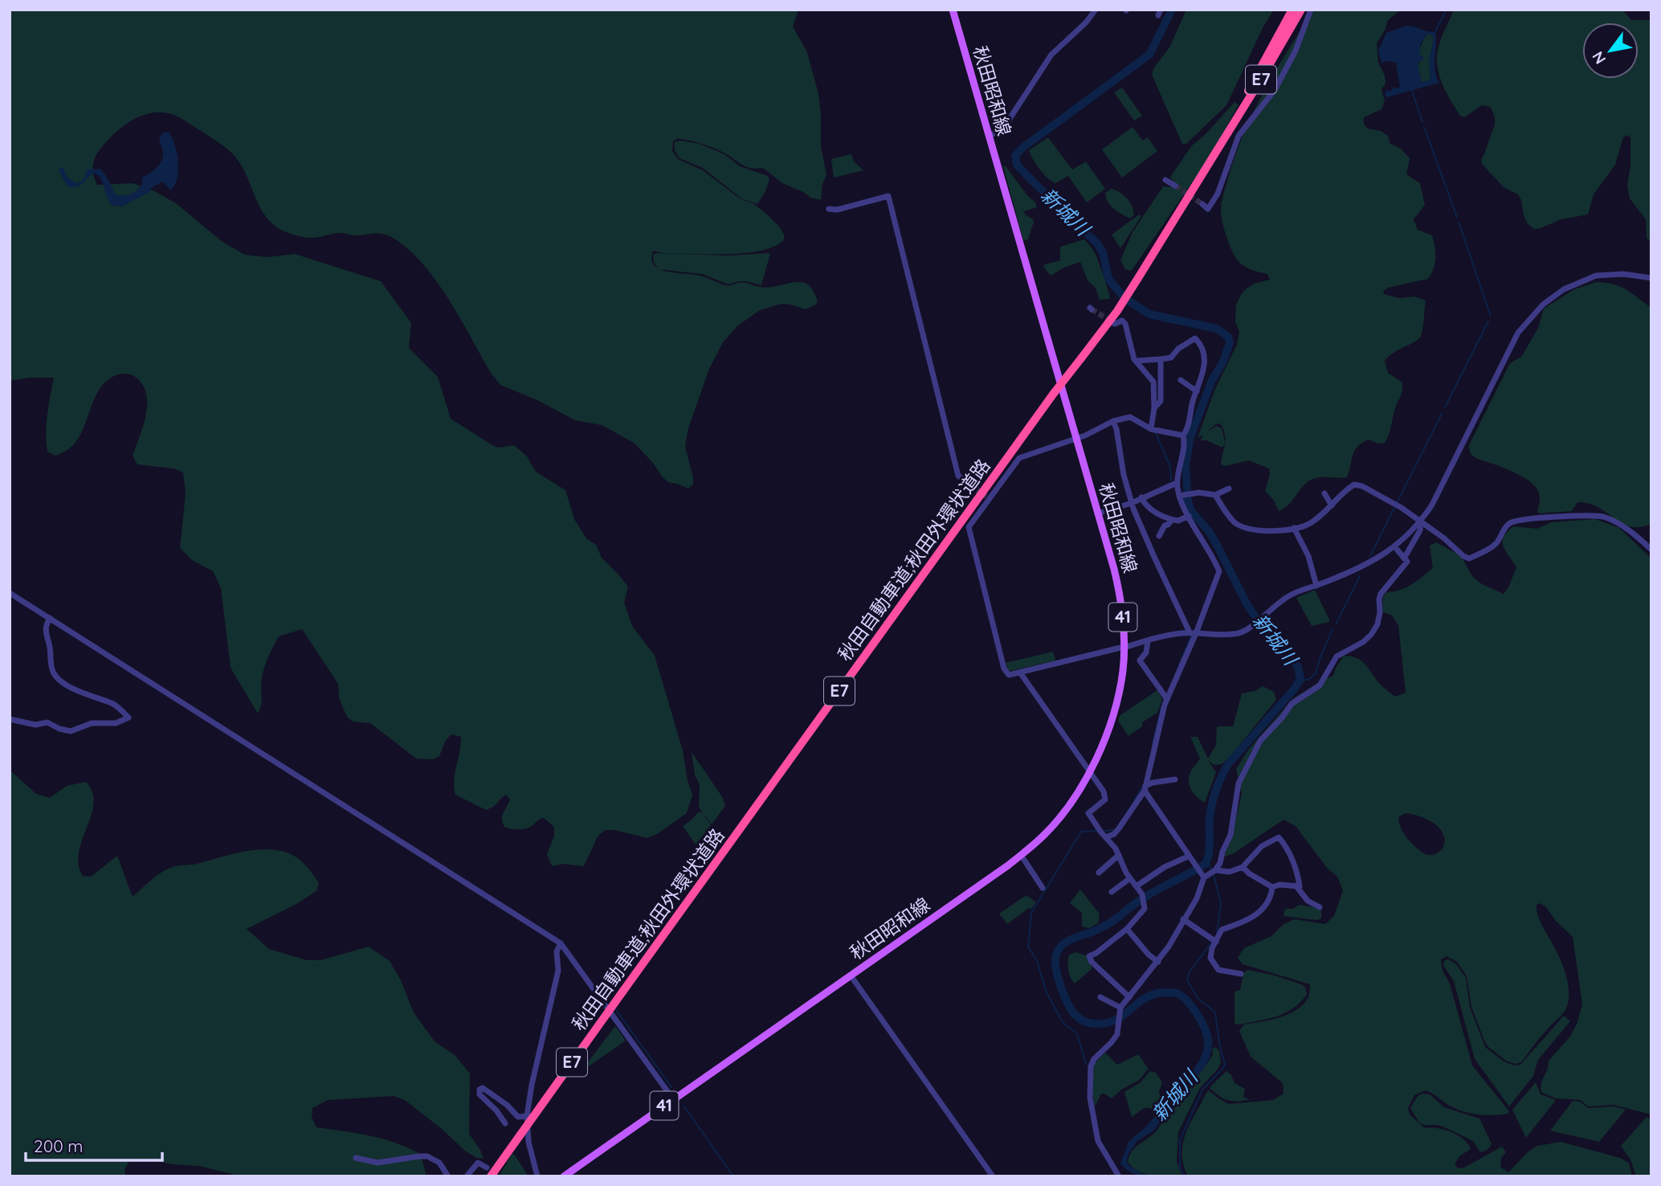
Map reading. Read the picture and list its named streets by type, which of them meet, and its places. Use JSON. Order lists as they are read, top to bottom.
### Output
{
  "streets": {
    "highway": ["E7", "秋田自動車道;秋田外環状道路"],
    "main road": ["秋田昭和線", "41"]
  },
  "water": ["新城川"],
  "scale_bar": "200 m",
  "north": "bottom left"
}
